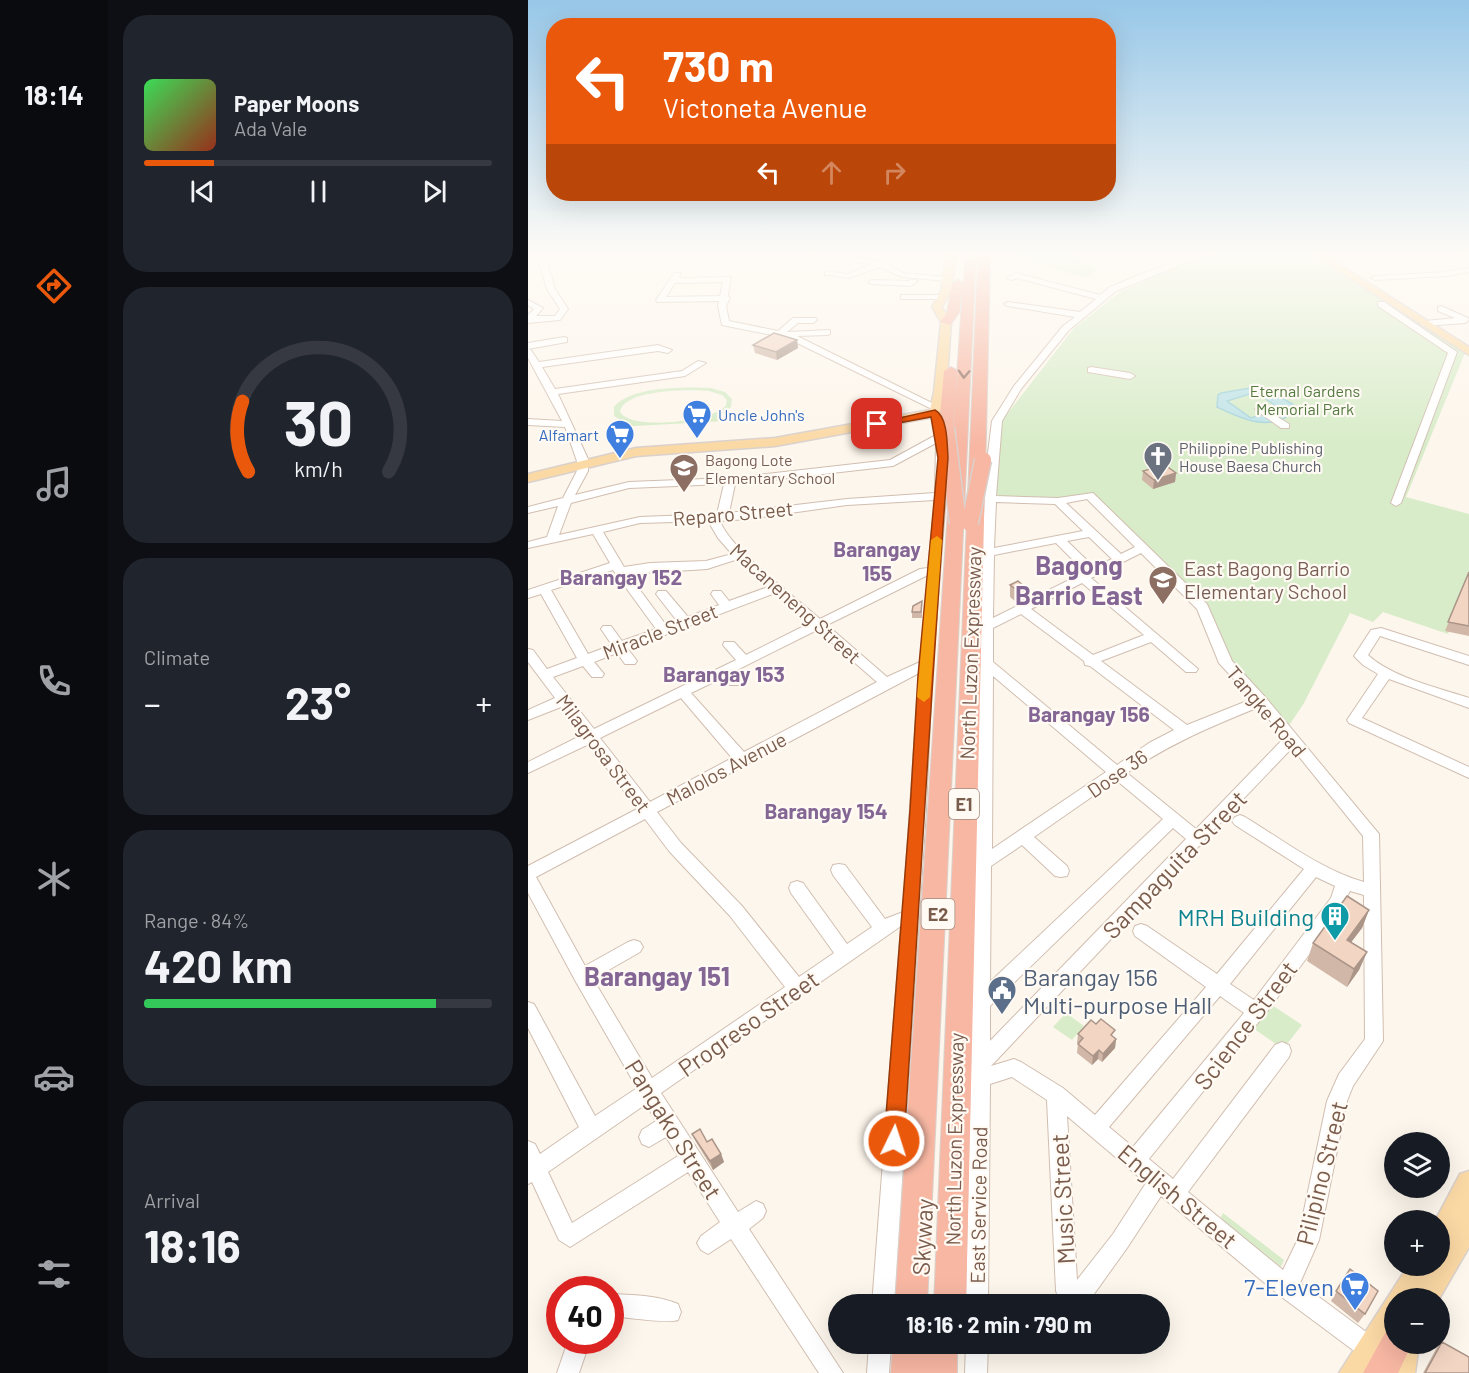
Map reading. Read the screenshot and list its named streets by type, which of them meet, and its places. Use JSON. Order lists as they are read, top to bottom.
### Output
{
  "streets": {
    "highway": [
      "North Luzon Expressway",
      "E1",
      "E2",
      "Skyway"
    ],
    "street": [
      "Reparo Street",
      "Macaneneng Street",
      "Miracle Street",
      "Tangke Road",
      "Milagrosa Street",
      "Malolos Avenue",
      "Dose 36",
      "Sampaguita Street",
      "Progreso Street",
      "Science Street",
      "Pangako Street",
      "Pilipino Street",
      "English Street",
      "Music Street",
      "East Service Road"
    ]
  },
  "crossings": [
    ["Reparo Street", "Macaneneng Street"],
    ["Macaneneng Street", "Miracle Street"],
    ["Macaneneng Street", "Malolos Avenue"],
    ["Miracle Street", "Milagrosa Street"],
    ["Tangke Road", "Dose 36"],
    ["Tangke Road", "Sampaguita Street"],
    ["Tangke Road", "Pilipino Street"],
    ["Milagrosa Street", "Malolos Avenue"],
    ["Milagrosa Street", "Progreso Street"],
    ["Malolos Avenue", "Pangako Street"],
    ["Dose 36", "East Service Road"],
    ["Sampaguita Street", "English Street"],
    ["Sampaguita Street", "East Service Road"],
    ["Progreso Street", "Pangako Street"],
    ["Science Street", "English Street"],
    ["Pilipino Street", "English Street"],
    ["English Street", "Music Street"],
    ["English Street", "East Service Road"]
  ],
  "districts": [
    "Barangay 155",
    "Bagong Barrio East",
    "Barangay 152",
    "Barangay 153",
    "Barangay 156",
    "Barangay 154",
    "Barangay 151"
  ],
  "parks": ["Eternal Gardens Memorial Park"],
  "places": {
    "supermarket": ["Uncle John's", "Alfamart", "7-Eleven"],
    "church": ["Philippine Publishing House Baesa Church"],
    "school or university": ["Bagong Lote Elementary School", "East Bagong Barrio Elementary School"],
    "building": ["MRH Building"],
    "public building": ["Barangay 156 Multi-purpose Hall"]
  },
  "page": {
    "tabs": "18:14",
    "turn": ["730 m", "Victoneta Avenue"],
    "song": ["Paper Moons", "Ada Vale"],
    "tile": [
      "Climate",
      ["Range · 84%", "420 km"],
      ["Arrival", "18:16"]
    ],
    "heat": ["−", "23°", "+"],
    "map_buttons": ["+", "−"],
    "limit": "40",
    "trip": "18:16 · 2 min · 790 m",
    "gauge": ["30", "km/h"]
  }
}
